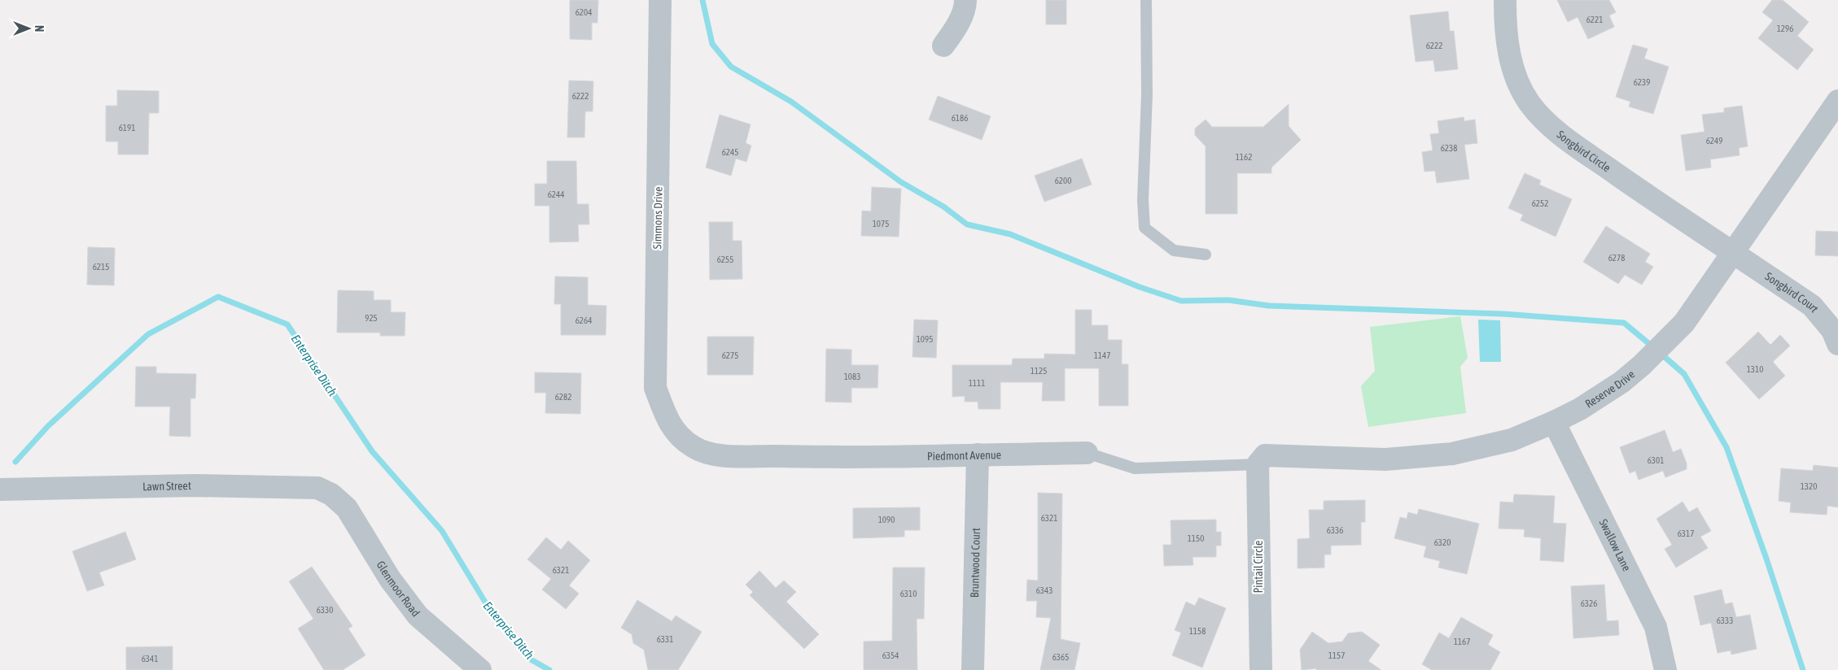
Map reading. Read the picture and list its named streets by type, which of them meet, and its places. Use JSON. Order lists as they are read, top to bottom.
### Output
{
  "streets": {
    "street": [
      "Songbird Circle",
      "Simmons Drive",
      "Songbird Court",
      "Reserve Drive",
      "Piedmont Avenue",
      "Lawn Street",
      "Swallow Lane",
      "Bruntwood Court",
      "Pintail Circle",
      "Glenmoor Road"
    ]
  },
  "crossings": [
    ["Songbird Circle", "Songbird Court"],
    ["Songbird Circle", "Reserve Drive"],
    ["Simmons Drive", "Piedmont Avenue"],
    ["Songbird Court", "Reserve Drive"],
    ["Reserve Drive", "Piedmont Avenue"],
    ["Reserve Drive", "Swallow Lane"],
    ["Reserve Drive", "Pintail Circle"],
    ["Piedmont Avenue", "Bruntwood Court"],
    ["Piedmont Avenue", "Pintail Circle"],
    ["Lawn Street", "Glenmoor Road"]
  ],
  "water": ["Enterprise Ditch"],
  "house_numbers": [
    "6204",
    "6221",
    "1296",
    "6222",
    "6239",
    "6222",
    "6186",
    "6191",
    "6249",
    "6238",
    "6245",
    "1162",
    "6200",
    "6244",
    "6252",
    "1075",
    "6278",
    "6255",
    "6215",
    "925",
    "6264",
    "1095",
    "6275",
    "1147",
    "1310",
    "1125",
    "1083",
    "1111",
    "6282",
    "6301",
    "1320",
    "6321",
    "1090",
    "6336",
    "6317",
    "1150",
    "6320",
    "6321",
    "6343",
    "6310",
    "6326",
    "6330",
    "6333",
    "1158",
    "6331",
    "1167",
    "6354",
    "1157",
    "6365",
    "6341"
  ],
  "north": "right"
}
